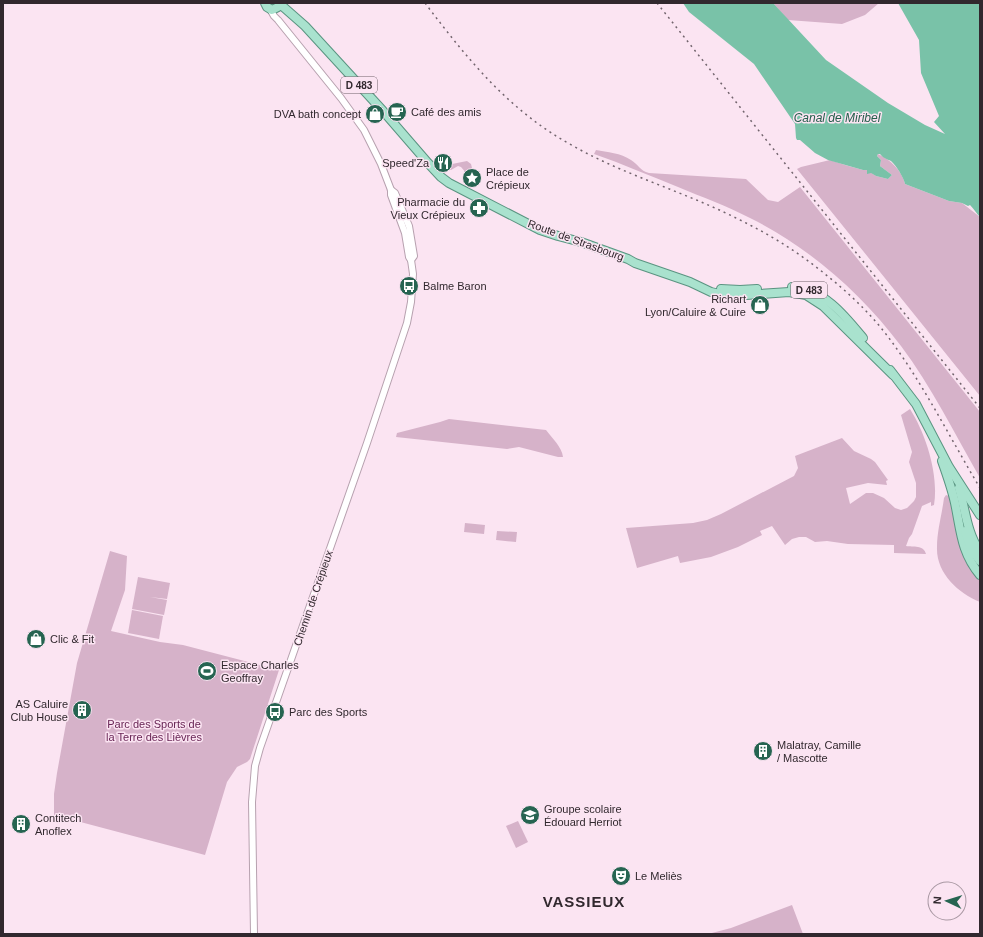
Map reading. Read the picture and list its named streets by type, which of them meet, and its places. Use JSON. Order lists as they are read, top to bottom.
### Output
{
  "streets": {
    "main road": ["D 483", "Route de Strasbourg"],
    "street": ["Chemin de Crépieux"]
  },
  "crossings": [
    ["Route de Strasbourg", "Chemin de Crépieux"]
  ],
  "districts": ["VASSIEUX"],
  "water": ["Canal de Miribel"],
  "parks": ["Parc des Sports de la Terre des Lièvres"],
  "places": {
    "cafe": ["Café des amis"],
    "shop": ["DVA bath concept", "Richart Lyon/Caluire & Cuire", "Clic & Fit"],
    "restaurant": ["Speed'Za"],
    "place": ["Place de Crépieux"],
    "pharmacy": ["Pharmacie du Vieux Crépieux"],
    "bus stop": ["Balme Baron", "Parc des Sports"],
    "sports": ["Espace Charles Geoffray"],
    "building": ["AS Caluire Club House", "Malatray, Camille / Mascotte", "Contitech Anoflex"],
    "school or university": ["Groupe scolaire Édouard Herriot"],
    "theatre": ["Le Meliès"]
  },
  "north": "left"
}
